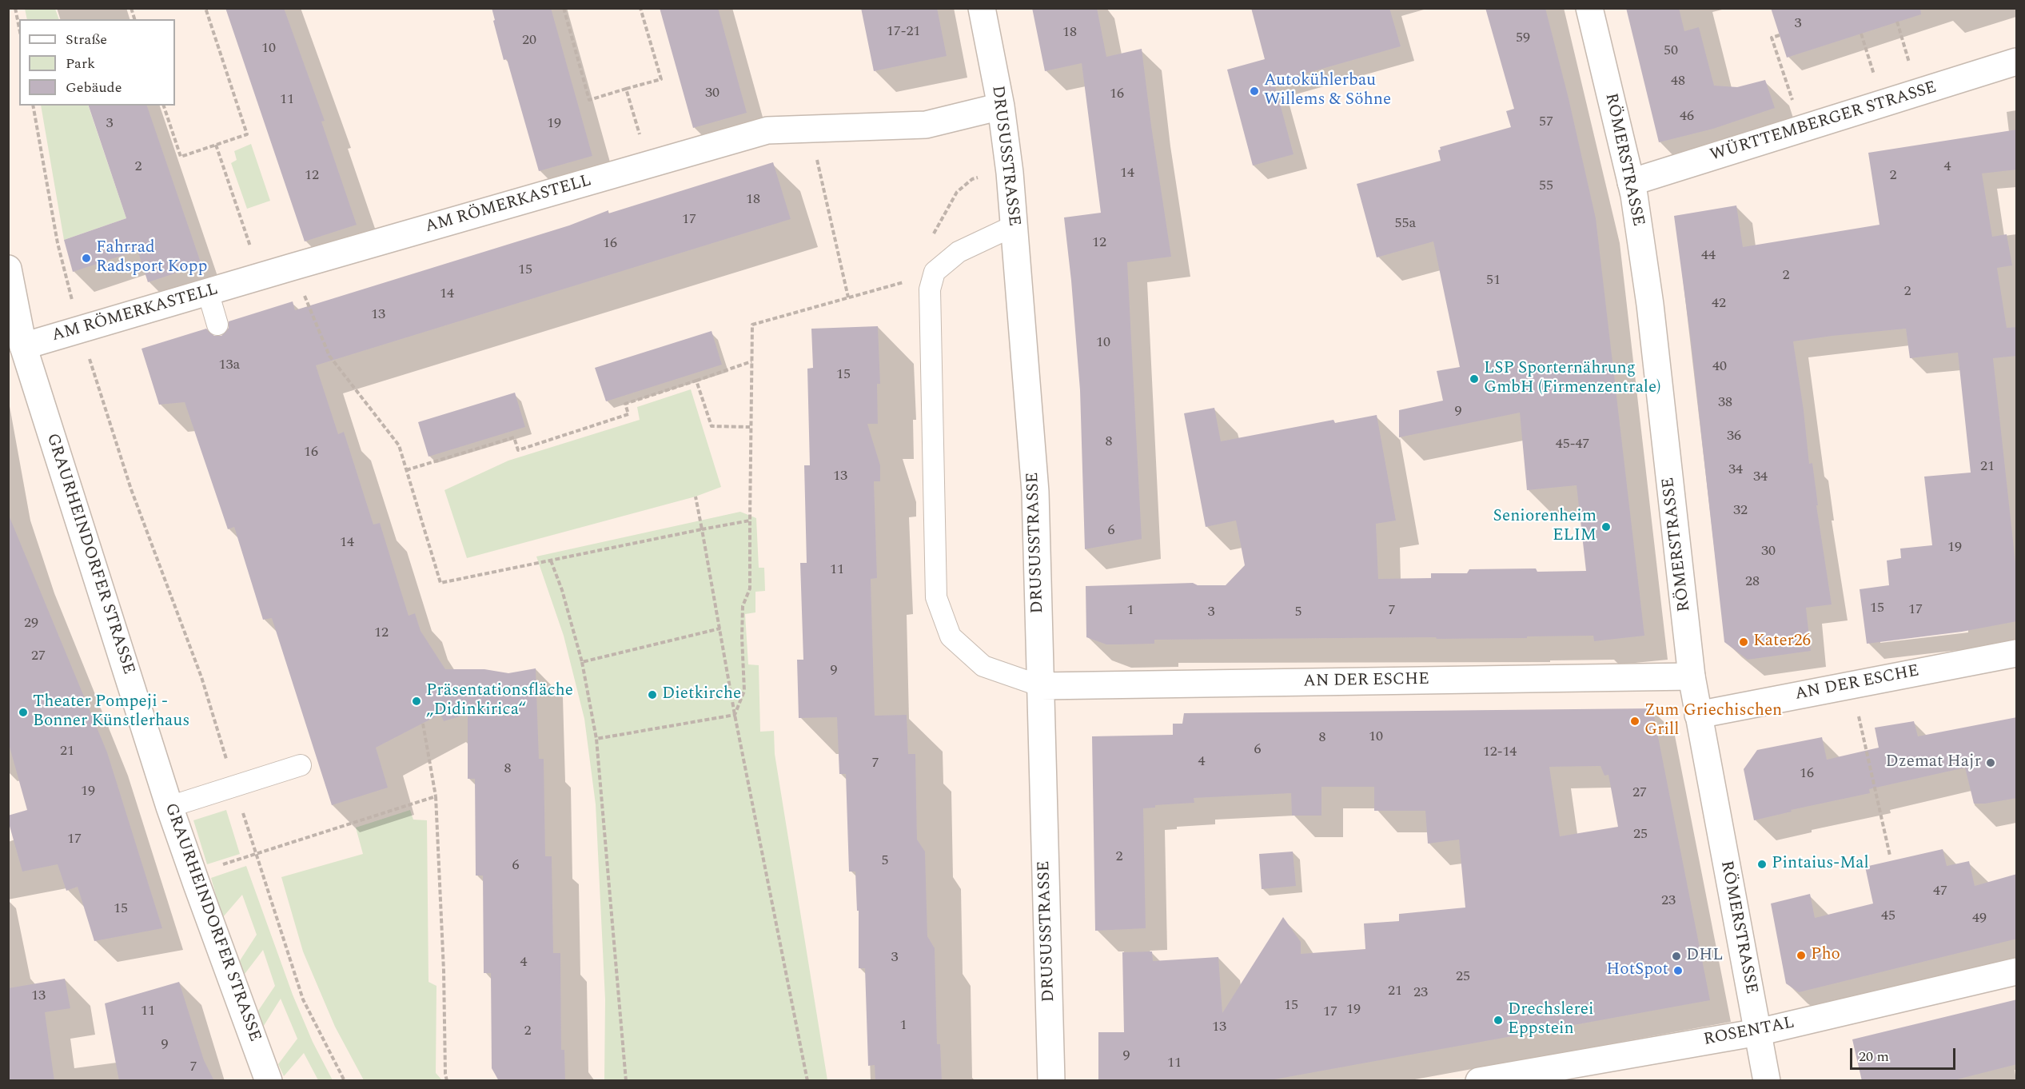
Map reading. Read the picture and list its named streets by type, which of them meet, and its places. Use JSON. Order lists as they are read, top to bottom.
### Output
{
  "streets": {
    "street": [
      "WÜRTTEMBERGER STRASSE",
      "DRUSUSSTRASSE",
      "RÖMERSTRASSE",
      "AM RÖMERKASTELL",
      "GRAURHEINDORFER STRASSE",
      "AN DER ESCHE",
      "ROSENTAL"
    ]
  },
  "crossings": [
    ["WÜRTTEMBERGER STRASSE", "RÖMERSTRASSE"],
    ["DRUSUSSTRASSE", "AM RÖMERKASTELL"],
    ["DRUSUSSTRASSE", "AN DER ESCHE"],
    ["RÖMERSTRASSE", "AN DER ESCHE"],
    ["RÖMERSTRASSE", "ROSENTAL"],
    ["AM RÖMERKASTELL", "GRAURHEINDORFER STRASSE"]
  ],
  "places": [
    "Autokühlerbau Willems & Söhne",
    "Fahrrad Radsport Kopp",
    "LSP Sporternährung GmbH (Firmenzentrale)",
    "Seniorenheim ELIM",
    "Kater26",
    "Dietkirche",
    "Präsentationsfläche „Didinkirica“",
    "Theater Pompeji - Bonner Künstlerhaus",
    "Zum Griechischen Grill",
    "Dzemat Hajr",
    "Pintaius-Mal",
    "Pho",
    "DHL",
    "HotSpot",
    "Drechslerei Eppstein"
  ],
  "house_numbers": [
    "3",
    "17-21",
    "18",
    "59",
    "20",
    "10",
    "50",
    "48",
    "30",
    "16",
    "11",
    "46",
    "57",
    "3",
    "19",
    "2",
    "4",
    "14",
    "12",
    "2",
    "55",
    "18",
    "17",
    "55a",
    "12",
    "16",
    "44",
    "15",
    "2",
    "51",
    "2",
    "14",
    "42",
    "13",
    "10",
    "13a",
    "40",
    "15",
    "38",
    "9",
    "36",
    "8",
    "45-47",
    "16",
    "21",
    "34",
    "13",
    "34",
    "32",
    "6",
    "14",
    "19",
    "30",
    "11",
    "28",
    "15",
    "17",
    "1",
    "7",
    "3",
    "5",
    "29",
    "12",
    "27",
    "9",
    "10",
    "8",
    "6",
    "21",
    "12-14",
    "4",
    "7",
    "8",
    "16",
    "19",
    "27",
    "25",
    "17",
    "2",
    "5",
    "6",
    "47",
    "23",
    "15",
    "45",
    "49",
    "3",
    "4",
    "25",
    "21",
    "23",
    "13",
    "15",
    "19",
    "11",
    "17",
    "1",
    "13",
    "2",
    "9",
    "9",
    "11",
    "7"
  ],
  "legend": ["Straße", "Park", "Gebäude"],
  "scale_bar": "20 m"
}
